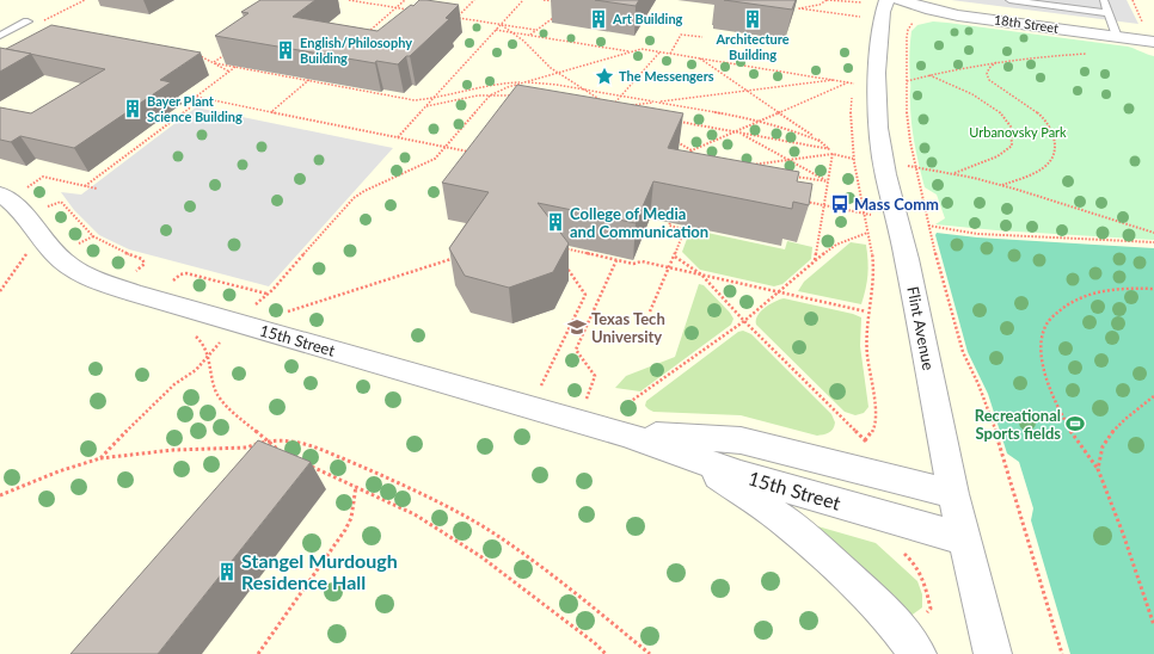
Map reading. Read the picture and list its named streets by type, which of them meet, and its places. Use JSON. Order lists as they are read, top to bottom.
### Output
{
  "streets": {
    "street": ["18th Street", "Flint Avenue", "15th Street"]
  },
  "crossings": [
    ["Flint Avenue", "15th Street"]
  ],
  "parks": ["Urbanovsky Park"],
  "places": {
    "building": [
      "Art Building",
      "Architecture Building",
      "English/Philosophy Building",
      "Bayer Plant Science Building",
      "College of Media and Communication",
      "Stangel Murdough Residence Hall"
    ],
    "place": ["The Messengers"],
    "bus stop": ["Mass Comm"],
    "school or university": ["Texas Tech University"],
    "sports": ["Recreational Sports fields"]
  }
}
